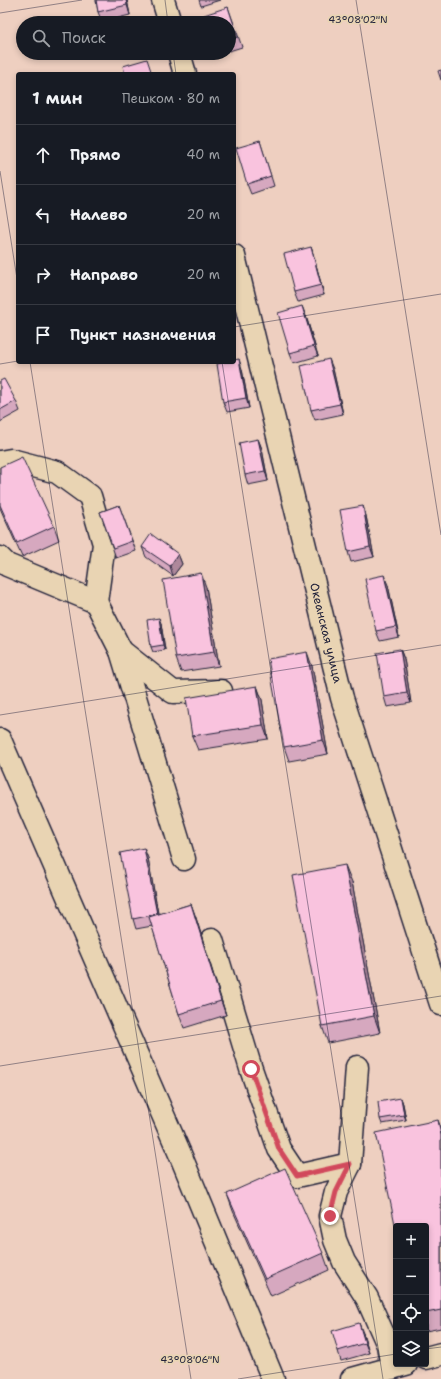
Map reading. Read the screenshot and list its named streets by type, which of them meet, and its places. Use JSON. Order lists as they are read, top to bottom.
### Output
{
  "streets": {
    "street": ["Океанская улица"]
  },
  "page": {
    "search": "Поиск",
    "heading": ["1 мин", "Пешком · 80 m"],
    "list": [
      ["Прямо", "40 m"],
      ["Налево", "20 m"],
      ["Направо", "20 m"],
      "Пункт назначения"
    ],
    "map_buttons": ["+", "−"]
  },
  "coordinates": ["43°08'02\"N", "43°08'06\"N"]
}
